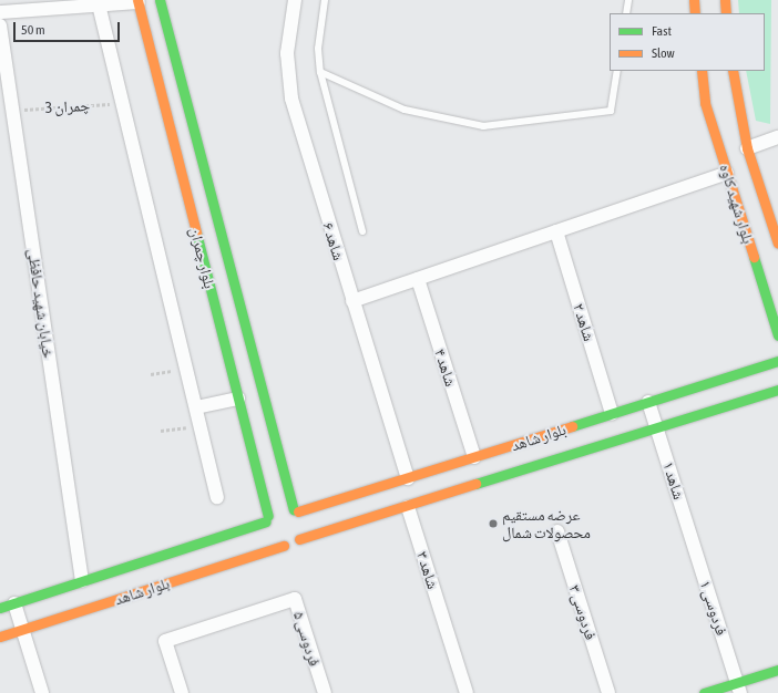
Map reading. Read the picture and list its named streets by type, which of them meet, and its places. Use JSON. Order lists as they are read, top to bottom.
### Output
{
  "streets": {
    "main road": ["بلوار شهید کاوه", "بلوار چمران", "بلوار شاهد"],
    "street": [
      "شاهد ۶",
      "خیابان شهید حافظی",
      "شاهد ۲",
      "شاهد ۴",
      "شاهد ۱",
      "شاهد ۳",
      "فردوسی ۱",
      "فردوسی ۳",
      "فردوسی ۵"
    ],
    "path": ["چمران 3"]
  },
  "crossings": [
    ["چمران 3", "خیابان شهید حافظی"],
    ["شاهد ۶", "بلوار شاهد"],
    ["بلوار چمران", "بلوار شاهد"],
    ["خیابان شهید حافظی", "بلوار شاهد"],
    ["شاهد ۲", "بلوار شاهد"],
    ["شاهد ۴", "بلوار شاهد"],
    ["بلوار شاهد", "شاهد ۱"],
    ["بلوار شاهد", "شاهد ۳"],
    ["شاهد ۱", "فردوسی ۱"]
  ],
  "places": ["عرضه مستقیم محصولات شمال"],
  "legend": ["Fast", "Slow"],
  "scale_bar": "50 m"
}
